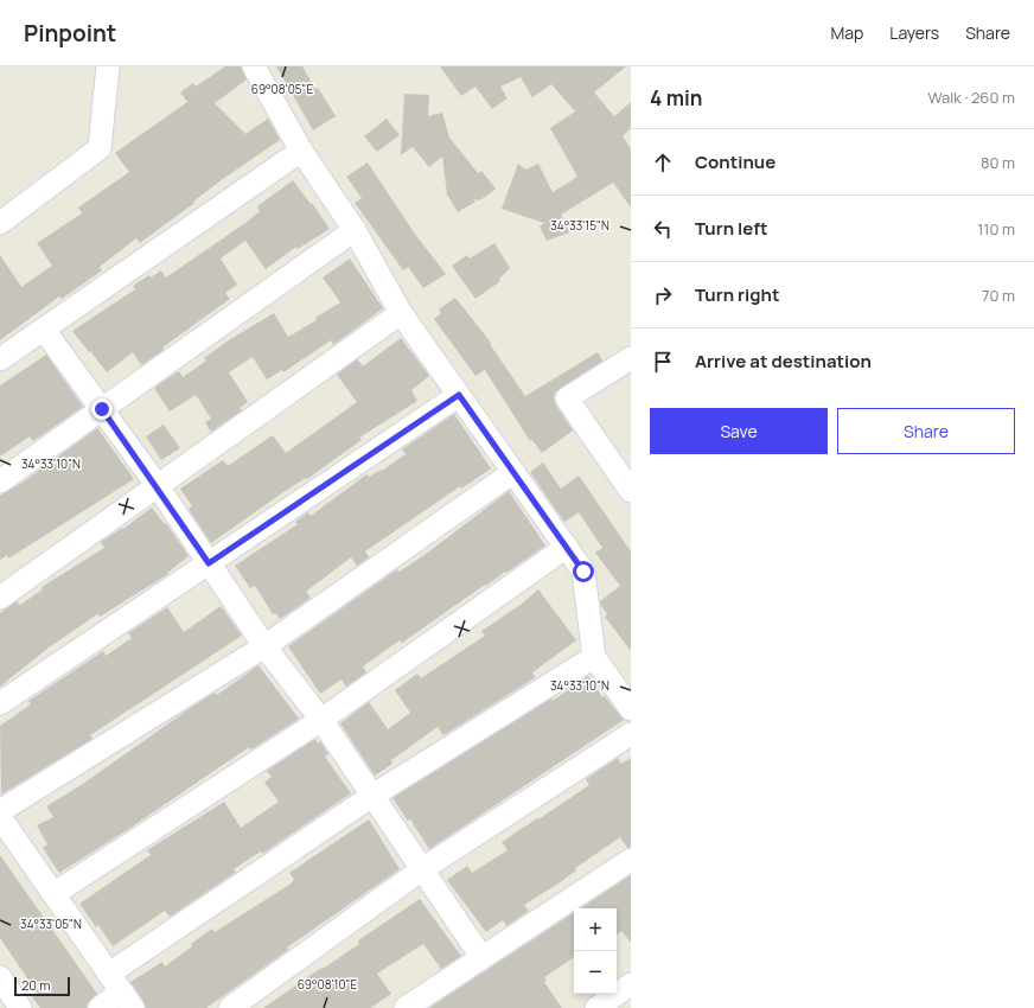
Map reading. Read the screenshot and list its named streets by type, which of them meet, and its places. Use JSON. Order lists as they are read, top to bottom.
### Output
{
  "scale_bar": "20 m",
  "page": {
    "header": "Pinpoint",
    "nav": ["Map", "Layers", "Share"],
    "heading": ["4 min", "Walk · 260 m"],
    "list": [
      ["Continue", "80 m"],
      ["Turn left", "110 m"],
      ["Turn right", "70 m"],
      "Arrive at destination"
    ],
    "buttons": ["Save", "Share"],
    "map_buttons": ["+", "−"],
    "scale": "20 m"
  },
  "coordinates": [
    "69°08'05\"E",
    "34°33'15\"N",
    "34°33'10\"N",
    "34°33'05\"N",
    "69°08'10\"E"
  ]
}
